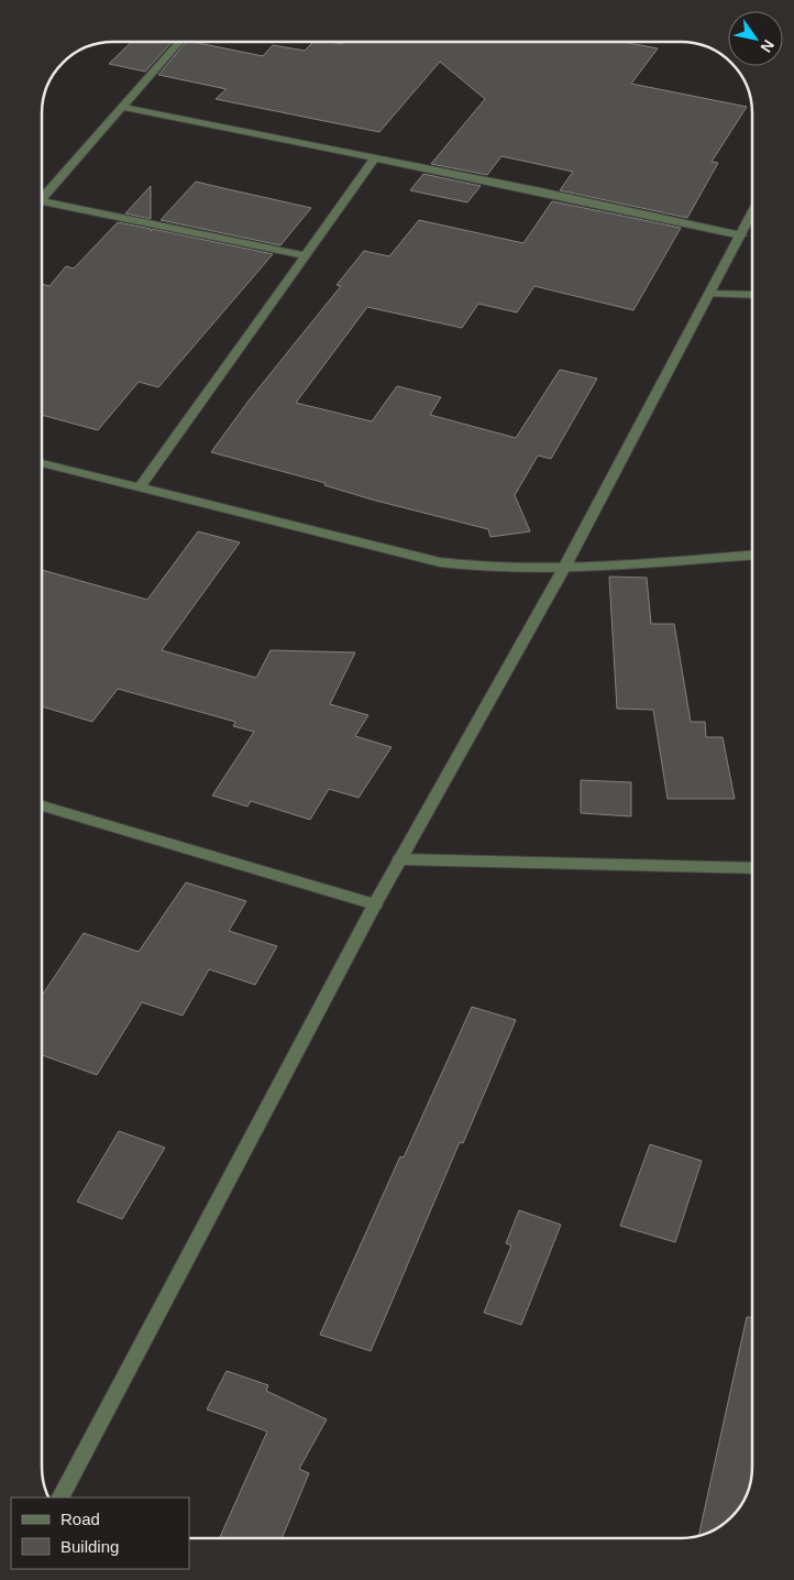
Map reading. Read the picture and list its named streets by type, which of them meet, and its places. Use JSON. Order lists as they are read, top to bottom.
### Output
{
  "legend": ["Road", "Building"],
  "north": "bottom right"
}
